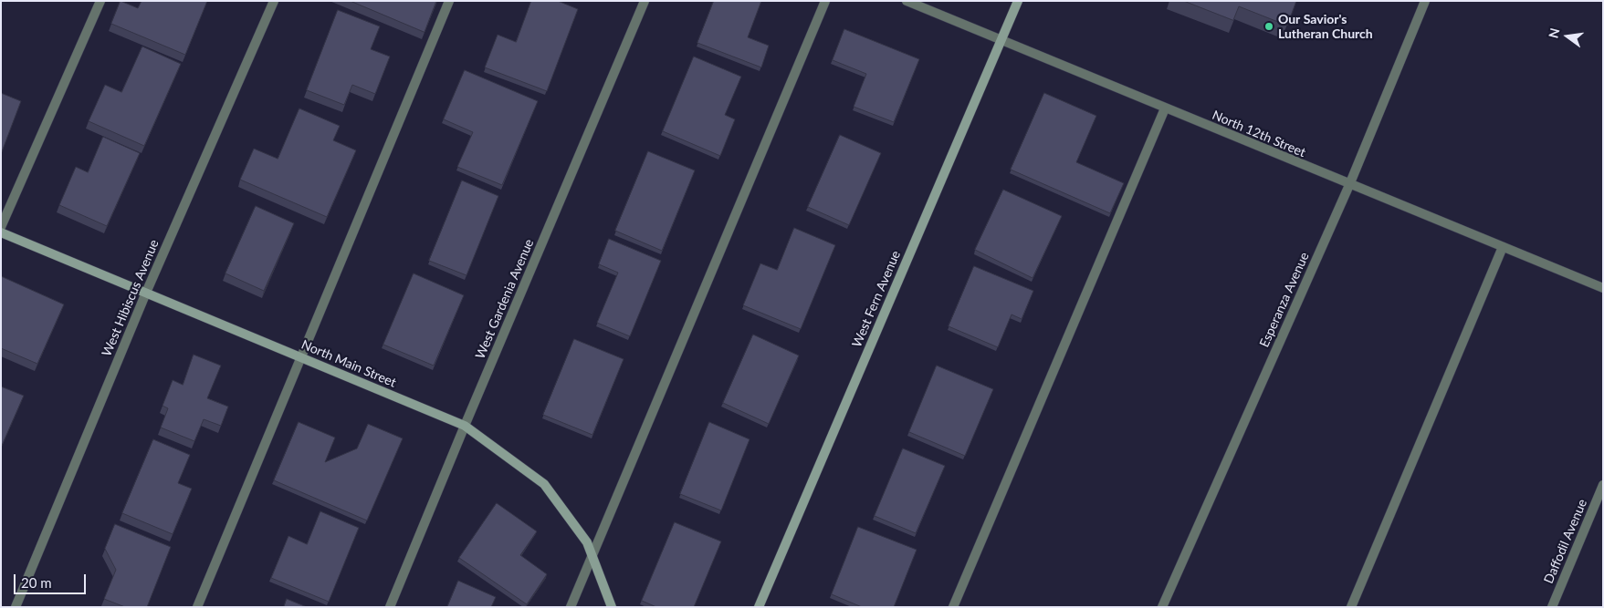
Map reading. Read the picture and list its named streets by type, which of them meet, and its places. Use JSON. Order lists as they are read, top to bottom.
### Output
{
  "streets": {
    "street": [
      "North 12th Street",
      "West Hibiscus Avenue",
      "West Gardenia Avenue",
      "West Fern Avenue",
      "Esperanza Avenue",
      "North Main Street",
      "Daffodil Avenue"
    ]
  },
  "crossings": [
    ["North 12th Street", "West Fern Avenue"],
    ["North 12th Street", "Esperanza Avenue"],
    ["West Hibiscus Avenue", "North Main Street"],
    ["West Gardenia Avenue", "North Main Street"]
  ],
  "places": ["Our Savior's Lutheran Church"],
  "scale_bar": "20 m",
  "north": "left"
}
